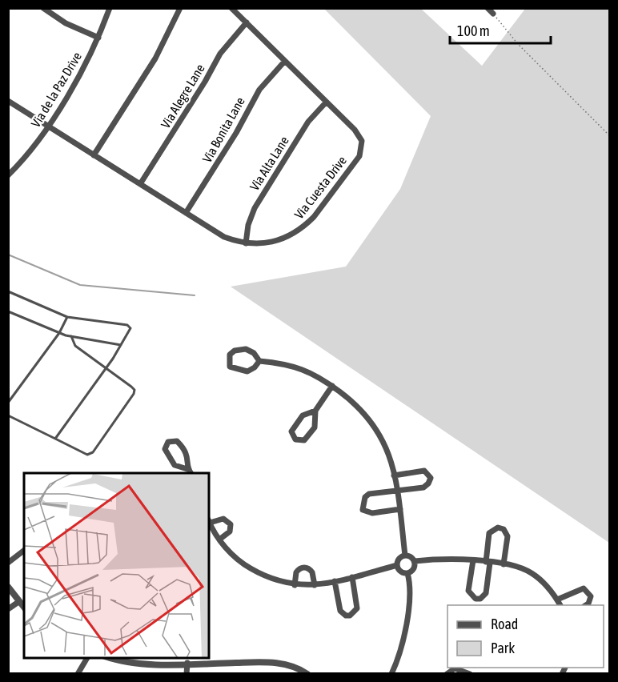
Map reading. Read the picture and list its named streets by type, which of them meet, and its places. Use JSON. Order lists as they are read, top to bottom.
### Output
{
  "streets": {
    "street": [
      "Via de la Paz Drive",
      "Via Alegre Lane",
      "Via Bonita Lane",
      "Via Alta Lane",
      "Via Cuesta Drive"
    ]
  },
  "crossings": [
    ["Via de la Paz Drive", "Via Cuesta Drive"],
    ["Via Alegre Lane", "Via Cuesta Drive"],
    ["Via Bonita Lane", "Via Cuesta Drive"],
    ["Via Alta Lane", "Via Cuesta Drive"]
  ],
  "legend": ["Road", "Park"],
  "scale_bar": "100 m"
}
